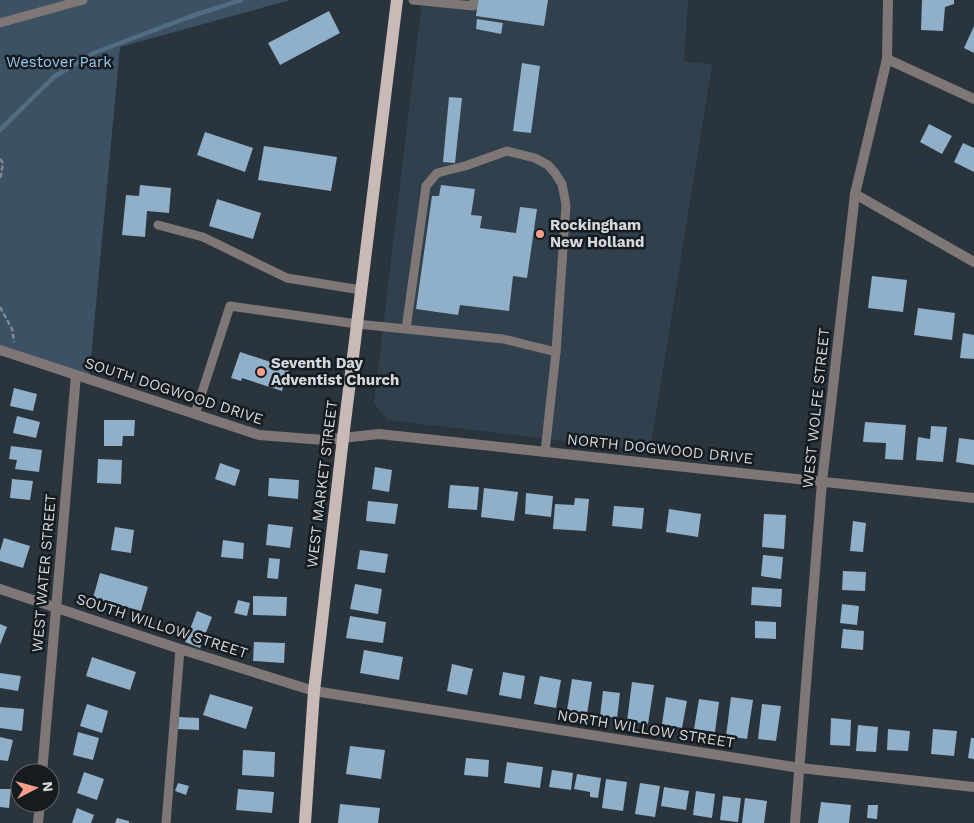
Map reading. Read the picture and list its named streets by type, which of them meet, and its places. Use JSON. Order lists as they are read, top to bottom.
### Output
{
  "streets": {
    "main road": ["WEST MARKET STREET"],
    "street": [
      "SOUTH DOGWOOD DRIVE",
      "WEST WOLFE STREET",
      "NORTH DOGWOOD DRIVE",
      "WEST WATER STREET",
      "SOUTH WILLOW STREET",
      "NORTH WILLOW STREET"
    ]
  },
  "crossings": [
    ["SOUTH DOGWOOD DRIVE", "NORTH DOGWOOD DRIVE"],
    ["SOUTH DOGWOOD DRIVE", "WEST MARKET STREET"],
    ["SOUTH DOGWOOD DRIVE", "WEST WATER STREET"],
    ["WEST WOLFE STREET", "NORTH DOGWOOD DRIVE"],
    ["WEST WOLFE STREET", "NORTH WILLOW STREET"],
    ["NORTH DOGWOOD DRIVE", "WEST MARKET STREET"],
    ["WEST MARKET STREET", "SOUTH WILLOW STREET"],
    ["WEST MARKET STREET", "NORTH WILLOW STREET"],
    ["WEST WATER STREET", "SOUTH WILLOW STREET"],
    ["SOUTH WILLOW STREET", "NORTH WILLOW STREET"]
  ],
  "parks": ["Westover Park"],
  "places": ["Rockingham New Holland", "Seventh Day Adventist Church"],
  "north": "right"
}
